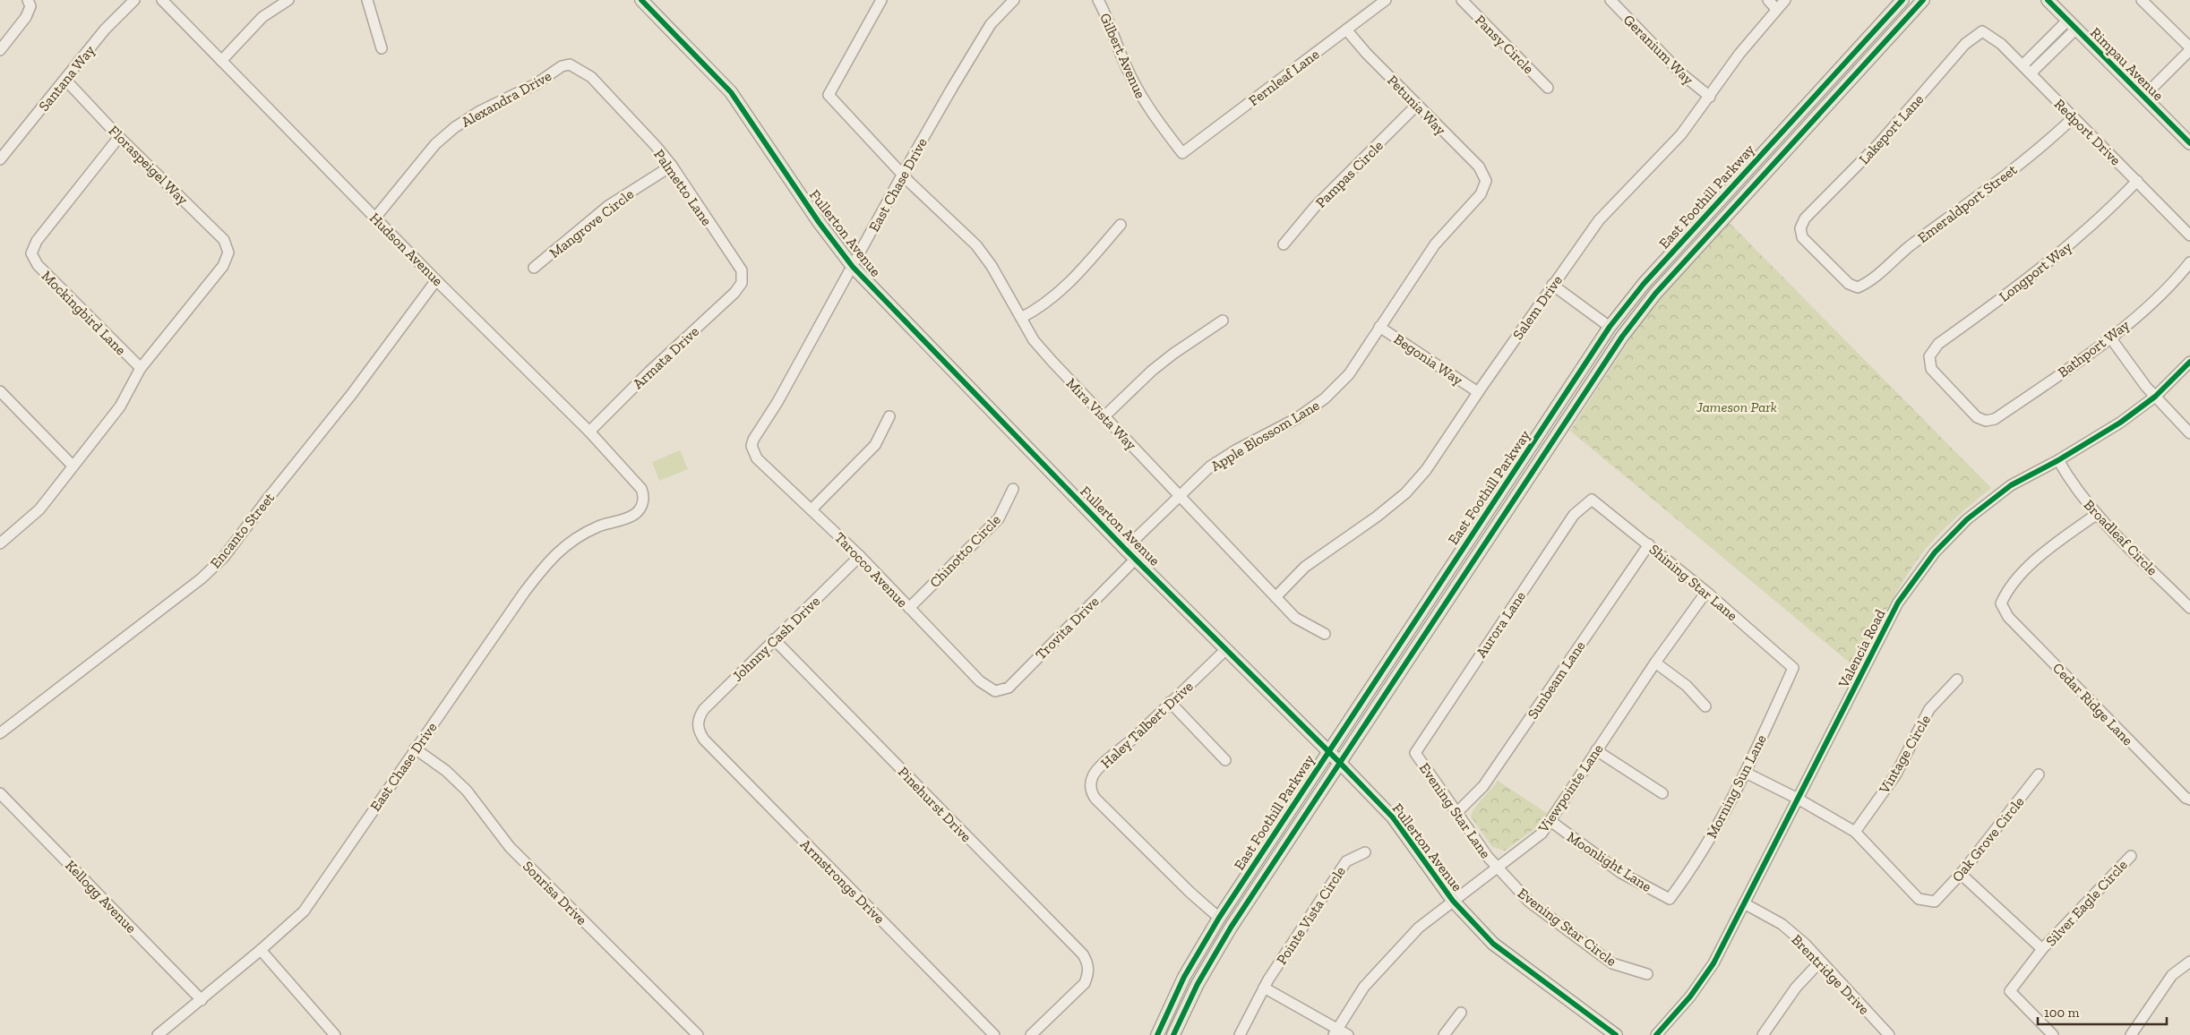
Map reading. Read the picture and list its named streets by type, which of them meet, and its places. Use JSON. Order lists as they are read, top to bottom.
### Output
{
  "streets": {
    "main road": ["Rimpau Avenue", "East Foothill Parkway", "Fullerton Avenue"],
    "street": [
      "Pansy Circle",
      "Geranium Way",
      "Gilbert Avenue",
      "Fernleaf Lane",
      "Santana Way",
      "Alexandra Drive",
      "Petunia Way",
      "Lakeport Lane",
      "Redport Drive",
      "Floraspeigel Way",
      "Pampas Circle",
      "East Chase Drive",
      "Palmetto Lane",
      "Emeraldport Street",
      "Mangrove Circle",
      "Hudson Avenue",
      "Longport Way",
      "Salem Drive",
      "Mockingbird Lane",
      "Bathport Way",
      "Armata Drive",
      "Begonia Way",
      "Mira Vista Way",
      "Apple Blossom Lane",
      "Encanto Street",
      "Broadleaf Circle",
      "Chinotto Circle",
      "Tarocco Avenue",
      "Shining Star Lane",
      "Aurora Lane",
      "Trovita Drive",
      "Johnny Cash Drive",
      "Valencia Road",
      "Sunbeam Lane",
      "Cedar Ridge Lane",
      "Haley Talbert Drive",
      "Vintage Circle",
      "Morning Sun Lane",
      "Viewpointe Lane",
      "Pinehurst Drive",
      "Evening Star Lane",
      "Oak Grove Circle",
      "Moonlight Lane",
      "Armstrongs Drive",
      "Sonrisa Drive",
      "Kellogg Avenue",
      "Silver Eagle Circle",
      "Pointe Vista Circle",
      "Evening Star Circle",
      "Brentridge Drive"
    ]
  },
  "crossings": [
    ["Geranium Way", "Salem Drive"],
    ["Gilbert Avenue", "Fernleaf Lane"],
    ["Fernleaf Lane", "Petunia Way"],
    ["Santana Way", "Floraspeigel Way"],
    ["Alexandra Drive", "Palmetto Lane"],
    ["Alexandra Drive", "Hudson Avenue"],
    ["Petunia Way", "Pampas Circle"],
    ["Petunia Way", "Apple Blossom Lane"],
    ["Lakeport Lane", "Redport Drive"],
    ["Lakeport Lane", "Emeraldport Street"],
    ["Redport Drive", "Emeraldport Street"],
    ["Redport Drive", "Longport Way"],
    ["Floraspeigel Way", "Mockingbird Lane"],
    ["East Chase Drive", "Fullerton Avenue"],
    ["East Chase Drive", "Hudson Avenue"],
    ["East Chase Drive", "Mira Vista Way"],
    ["East Chase Drive", "Tarocco Avenue"],
    ["East Chase Drive", "Sonrisa Drive"],
    ["East Chase Drive", "Kellogg Avenue"],
    ["Palmetto Lane", "Mangrove Circle"],
    ["Palmetto Lane", "Armata Drive"],
    ["East Foothill Parkway", "Fullerton Avenue"],
    ["East Foothill Parkway", "Haley Talbert Drive"],
    ["Fullerton Avenue", "Apple Blossom Lane"],
    ["Fullerton Avenue", "Trovita Drive"],
    ["Fullerton Avenue", "Haley Talbert Drive"],
    ["Fullerton Avenue", "Viewpointe Lane"],
    ["Hudson Avenue", "Armata Drive"],
    ["Hudson Avenue", "Encanto Street"],
    ["Longport Way", "Bathport Way"],
    ["Salem Drive", "Begonia Way"],
    ["Salem Drive", "Mira Vista Way"],
    ["Begonia Way", "Apple Blossom Lane"],
    ["Mira Vista Way", "Apple Blossom Lane"],
    ["Broadleaf Circle", "Valencia Road"],
    ["Broadleaf Circle", "Cedar Ridge Lane"],
    ["Chinotto Circle", "Tarocco Avenue"],
    ["Tarocco Avenue", "Trovita Drive"],
    ["Tarocco Avenue", "Johnny Cash Drive"],
    ["Shining Star Lane", "Aurora Lane"],
    ["Shining Star Lane", "Sunbeam Lane"],
    ["Shining Star Lane", "Morning Sun Lane"],
    ["Shining Star Lane", "Viewpointe Lane"],
    ["Aurora Lane", "Evening Star Lane"],
    ["Johnny Cash Drive", "Pinehurst Drive"],
    ["Johnny Cash Drive", "Armstrongs Drive"],
    ["Valencia Road", "Brentridge Drive"],
    ["Sunbeam Lane", "Evening Star Lane"],
    ["Vintage Circle", "Oak Grove Circle"],
    ["Morning Sun Lane", "Moonlight Lane"],
    ["Viewpointe Lane", "Evening Star Lane"],
    ["Viewpointe Lane", "Moonlight Lane"],
    ["Viewpointe Lane", "Evening Star Circle"],
    ["Evening Star Lane", "Evening Star Circle"]
  ],
  "parks": ["Jameson Park"],
  "scale_bar": "100 m"
}
